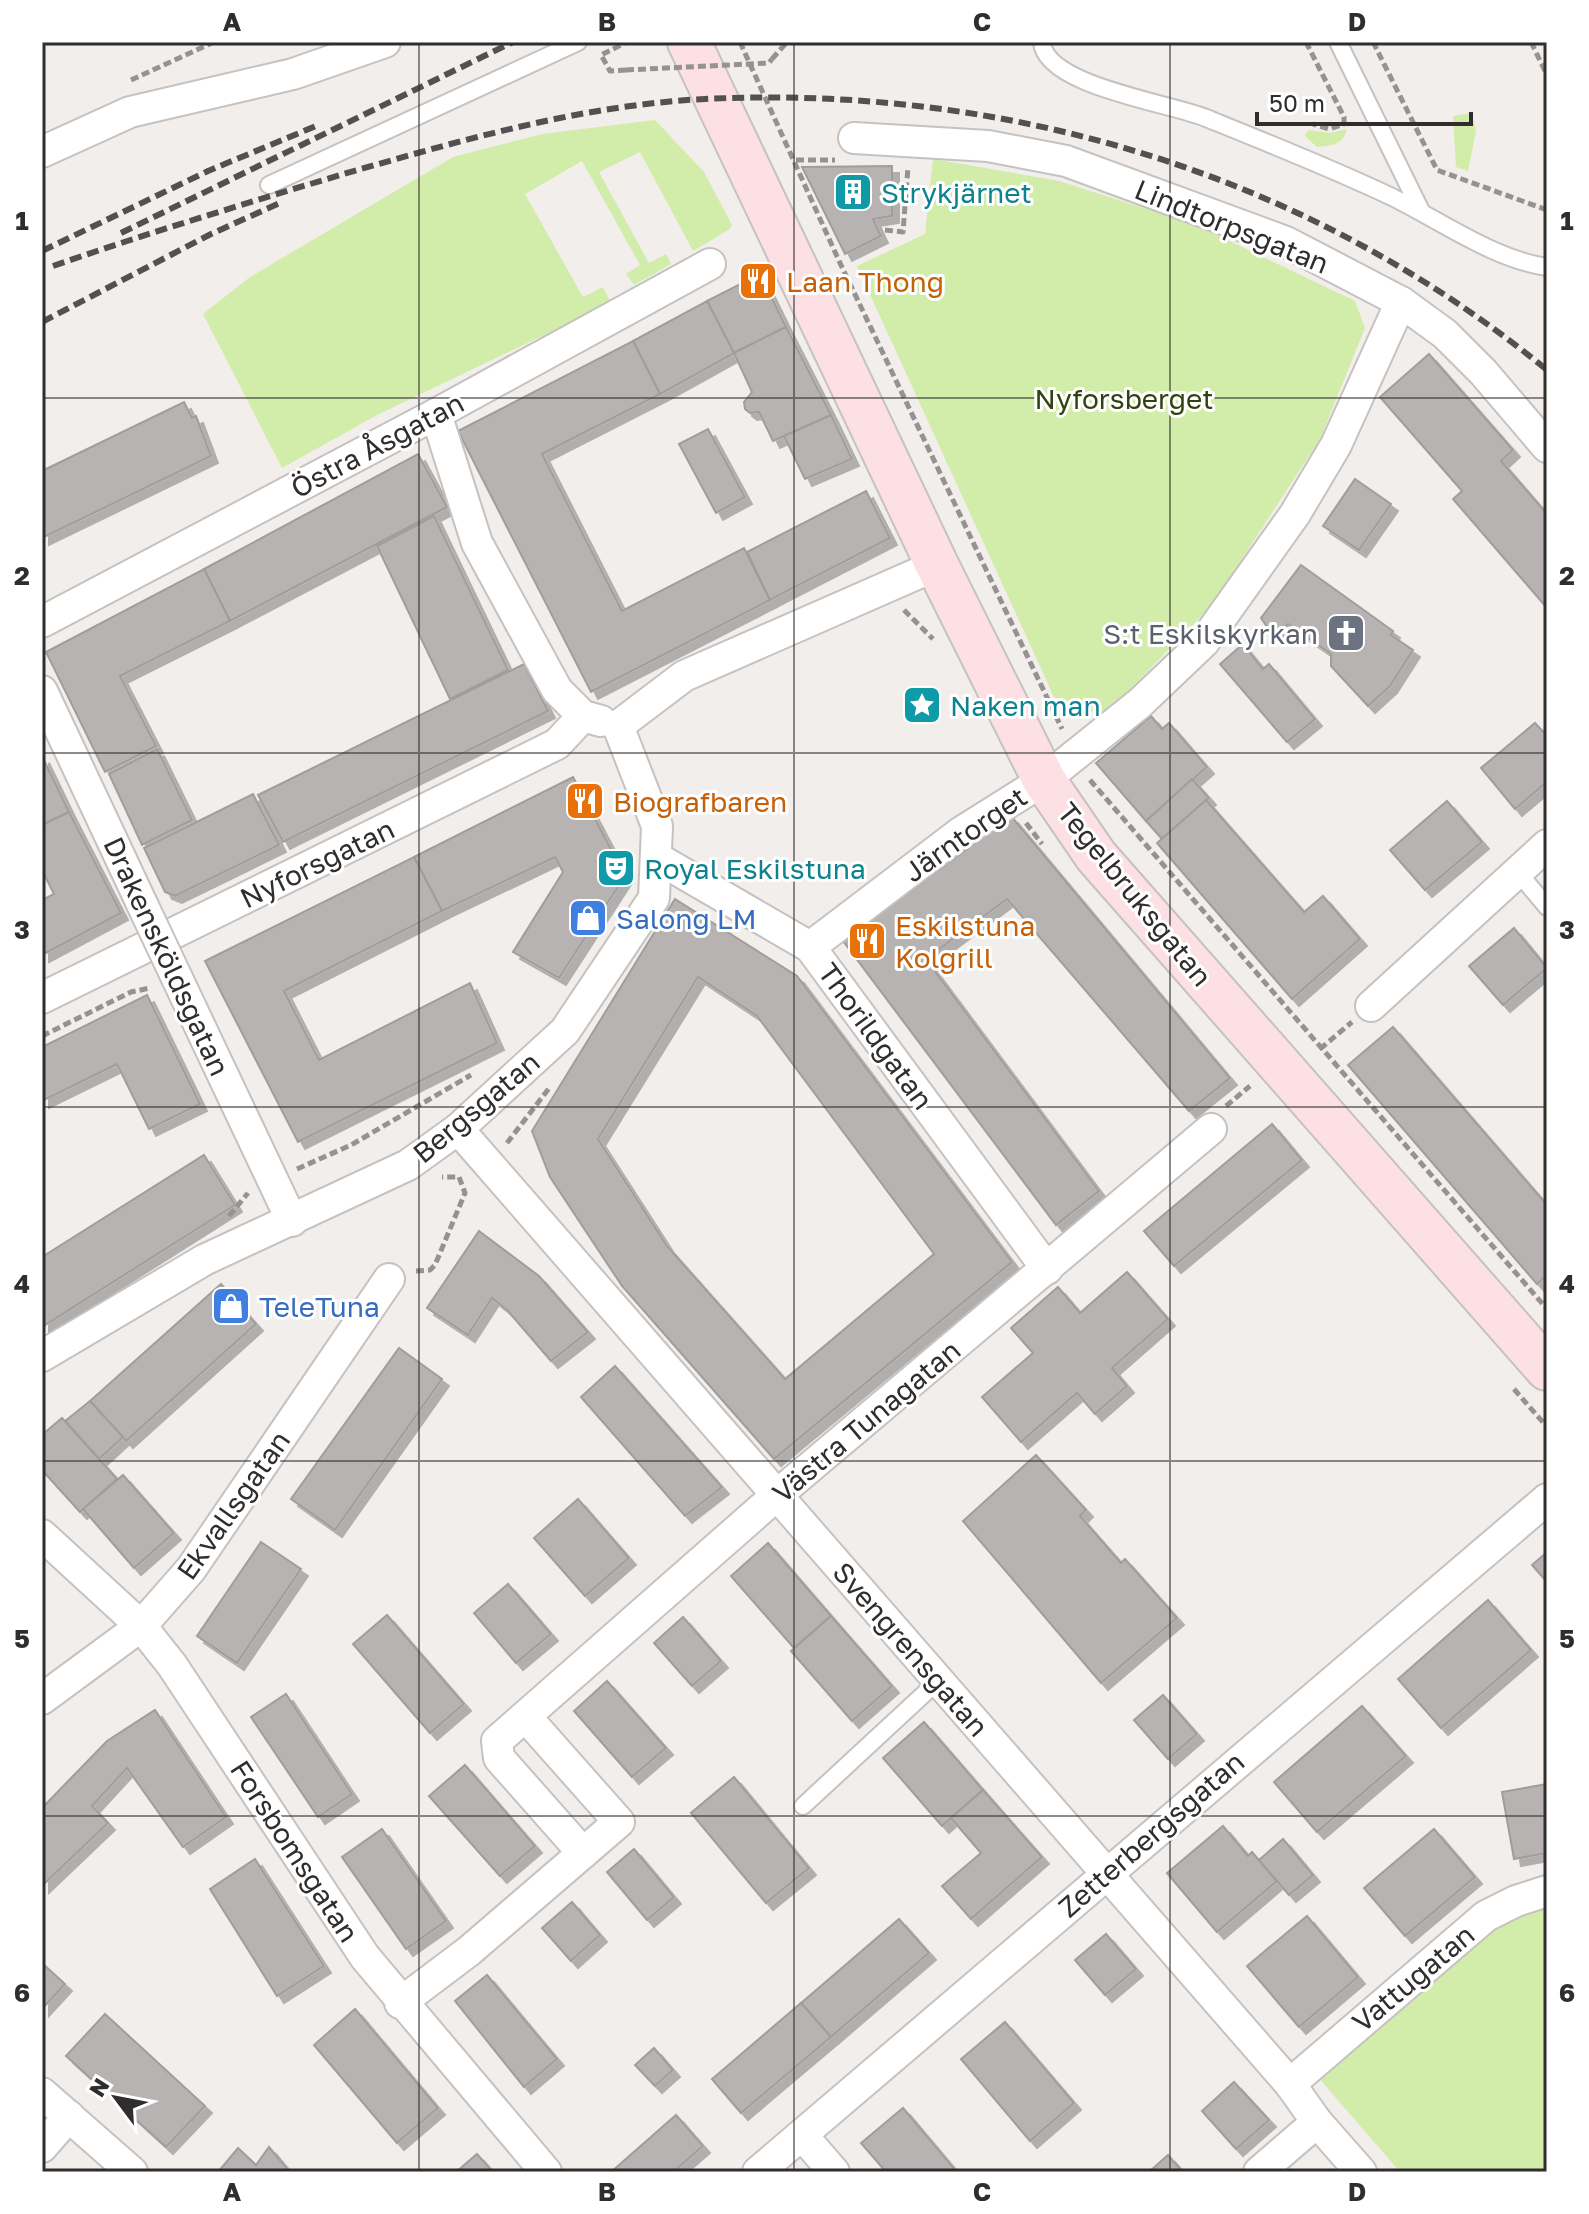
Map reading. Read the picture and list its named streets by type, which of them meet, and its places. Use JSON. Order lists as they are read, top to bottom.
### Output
{
  "streets": {
    "street": [
      "Lindtorpsgatan",
      "Östra Åsgatan",
      "Järntorget",
      "Nyforsgatan",
      "Tegelbruksgatan",
      "Drakensköldsgatan",
      "Thorildgatan",
      "Bergsgatan",
      "Västra Tunagatan",
      "Ekvallsgatan",
      "Svengrensgatan",
      "Zetterbergsgatan",
      "Forsbomsgatan",
      "Vattugatan"
    ]
  },
  "crossings": [
    ["Lindtorpsgatan", "Järntorget"],
    ["Järntorget", "Tegelbruksgatan"],
    ["Järntorget", "Thorildgatan"],
    ["Drakensköldsgatan", "Bergsgatan"],
    ["Thorildgatan", "Bergsgatan"],
    ["Thorildgatan", "Västra Tunagatan"],
    ["Bergsgatan", "Svengrensgatan"],
    ["Västra Tunagatan", "Svengrensgatan"],
    ["Ekvallsgatan", "Forsbomsgatan"],
    ["Svengrensgatan", "Zetterbergsgatan"],
    ["Svengrensgatan", "Vattugatan"]
  ],
  "parks": ["Nyforsberget"],
  "places": {
    "building": ["Strykjärnet"],
    "restaurant": ["Laan Thong", "Biografbaren", "Eskilstuna Kolgrill"],
    "church": ["S:t Eskilskyrkan"],
    "place": ["Naken man"],
    "theatre": ["Royal Eskilstuna"],
    "shop": ["Salong LM", "TeleTuna"]
  },
  "scale_bar": "50 m",
  "north": "top left",
  "grid": {
    "columns": [
      "A",
      "B",
      "C",
      "D"
    ],
    "rows": [
      "1",
      "2",
      "3",
      "4",
      "5",
      "6"
    ]
  }
}
